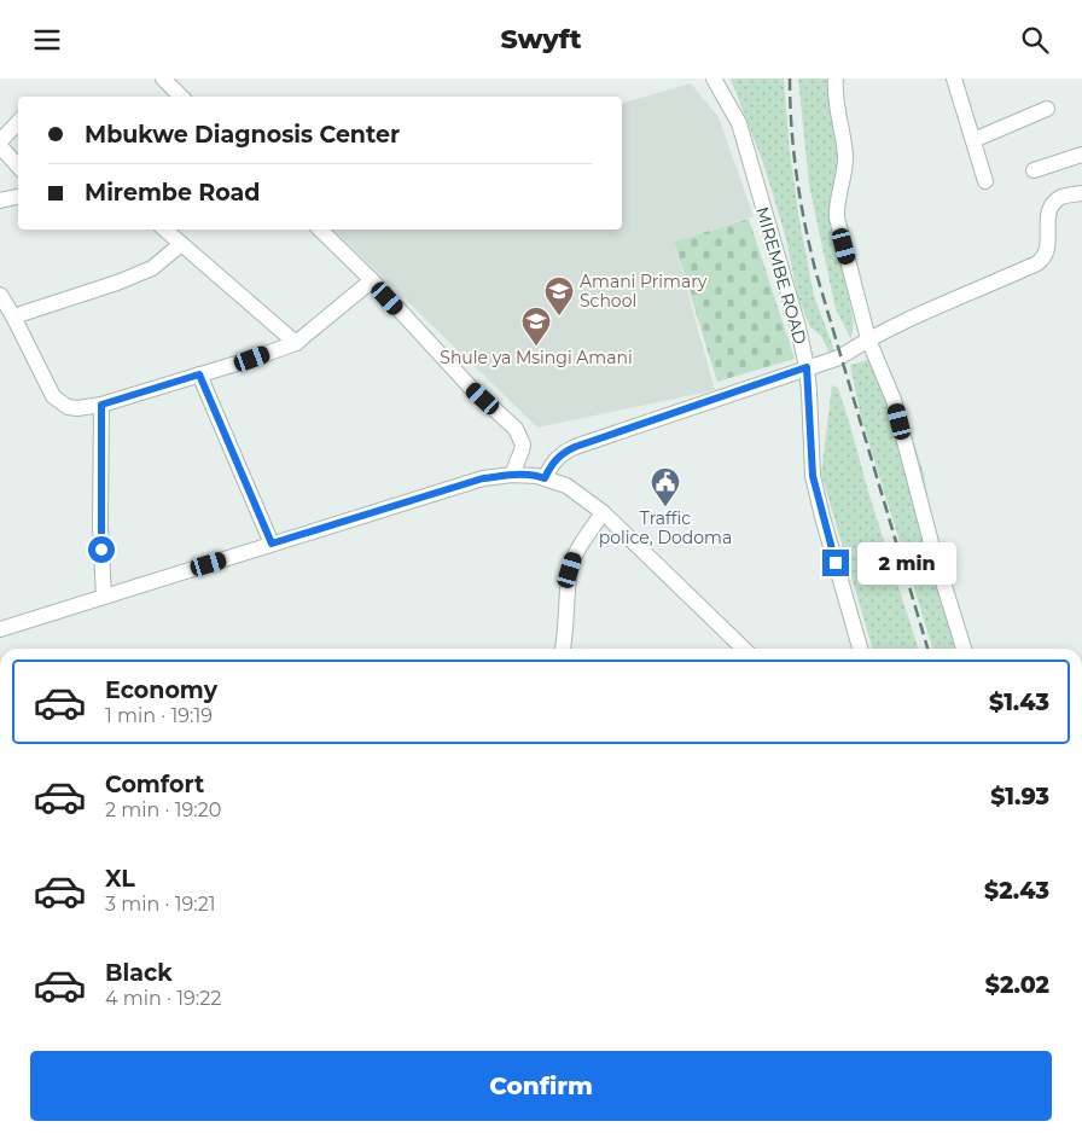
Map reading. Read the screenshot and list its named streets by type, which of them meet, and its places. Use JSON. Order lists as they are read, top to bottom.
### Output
{
  "streets": {
    "street": ["MIREMBE ROAD"]
  },
  "places": {
    "school or university": ["Amani Primary School", "Shule ya Msingi Amani"],
    "public building": ["Traffic police, Dodoma"]
  },
  "page": {
    "header": "Swyft",
    "banner": ["Mbukwe Diagnosis Center", "Mirembe Road"],
    "bubble": "2 min",
    "list": [
      {
        "name": "Economy",
        "note": "1 min · 19:19",
        "value": "$1.43"
      },
      {
        "name": "Comfort",
        "note": "2 min · 19:20",
        "value": "$1.93"
      },
      {
        "name": "XL",
        "note": "3 min · 19:21",
        "value": "$2.43"
      },
      {
        "name": "Black",
        "note": "4 min · 19:22",
        "value": "$2.02"
      }
    ],
    "buttons": "Confirm"
  }
}
